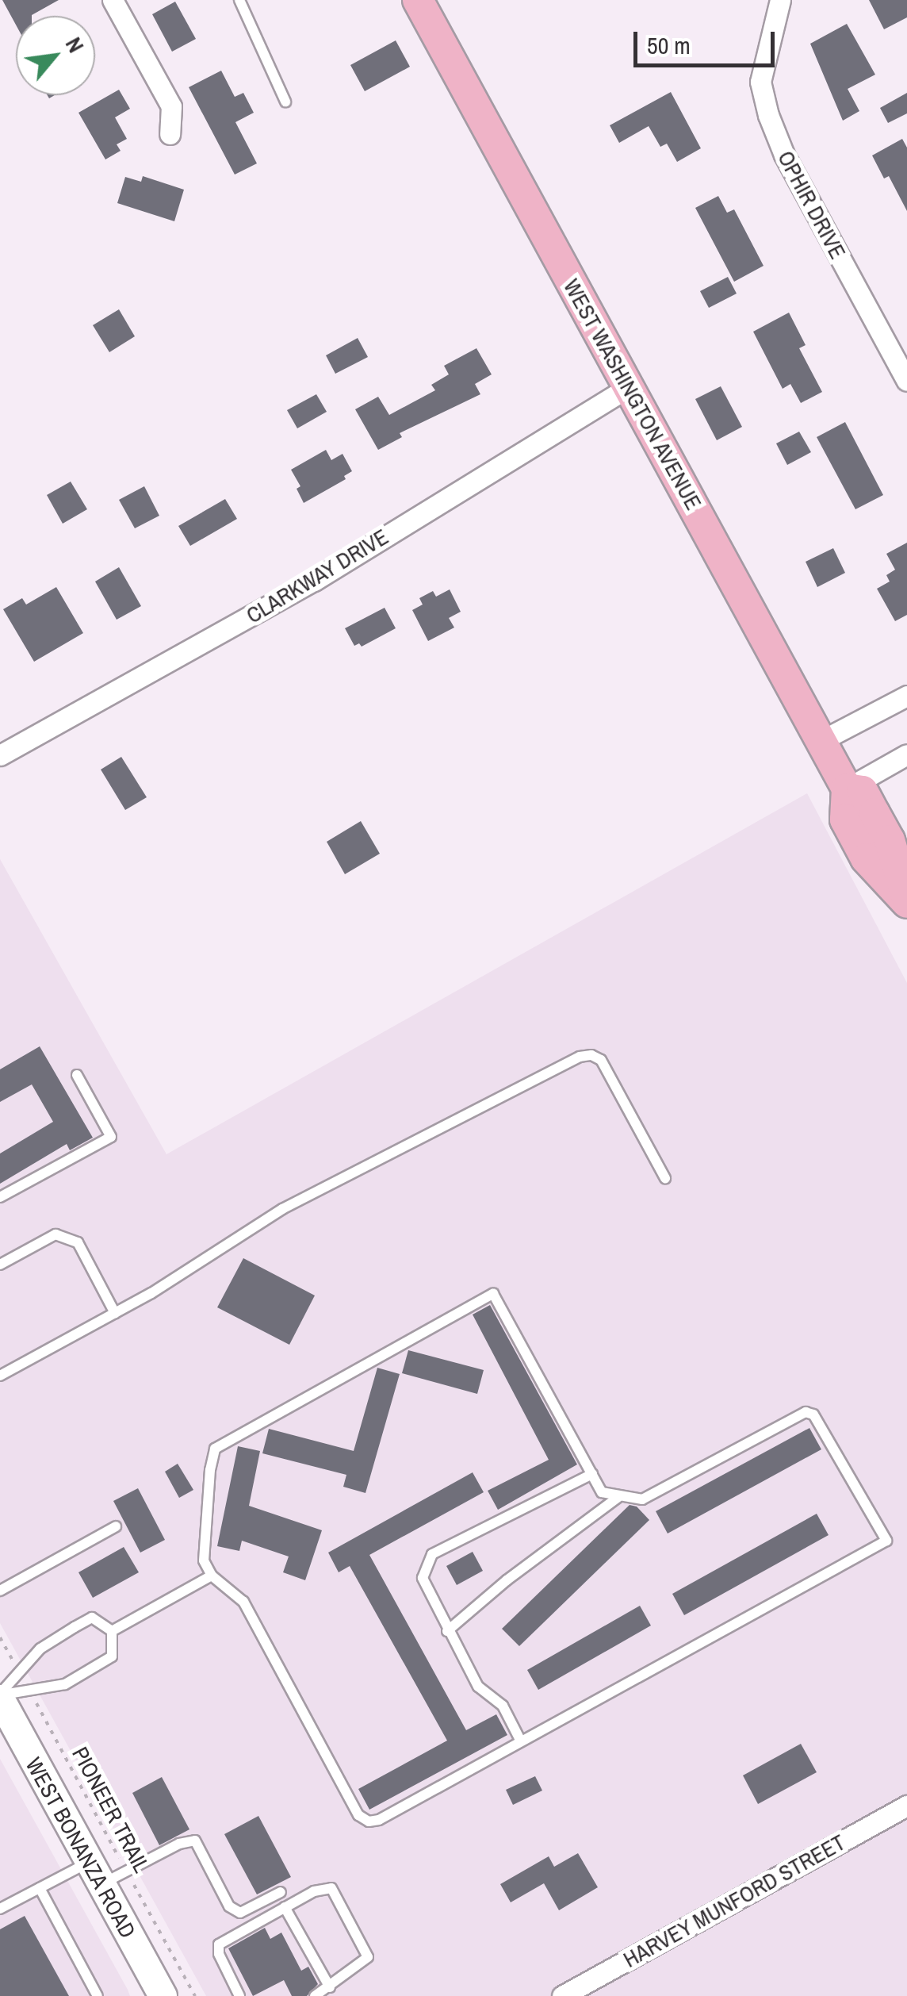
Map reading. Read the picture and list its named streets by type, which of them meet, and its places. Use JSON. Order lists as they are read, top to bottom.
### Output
{
  "streets": {
    "main road": ["WEST WASHINGTON AVENUE", "WEST BONANZA ROAD"],
    "street": ["OPHIR DRIVE", "CLARKWAY DRIVE", "HARVEY MUNFORD STREET"],
    "path": ["PIONEER TRAIL"]
  },
  "crossings": [
    ["WEST WASHINGTON AVENUE", "CLARKWAY DRIVE"]
  ],
  "scale_bar": "50 m",
  "north": "top right"
}
